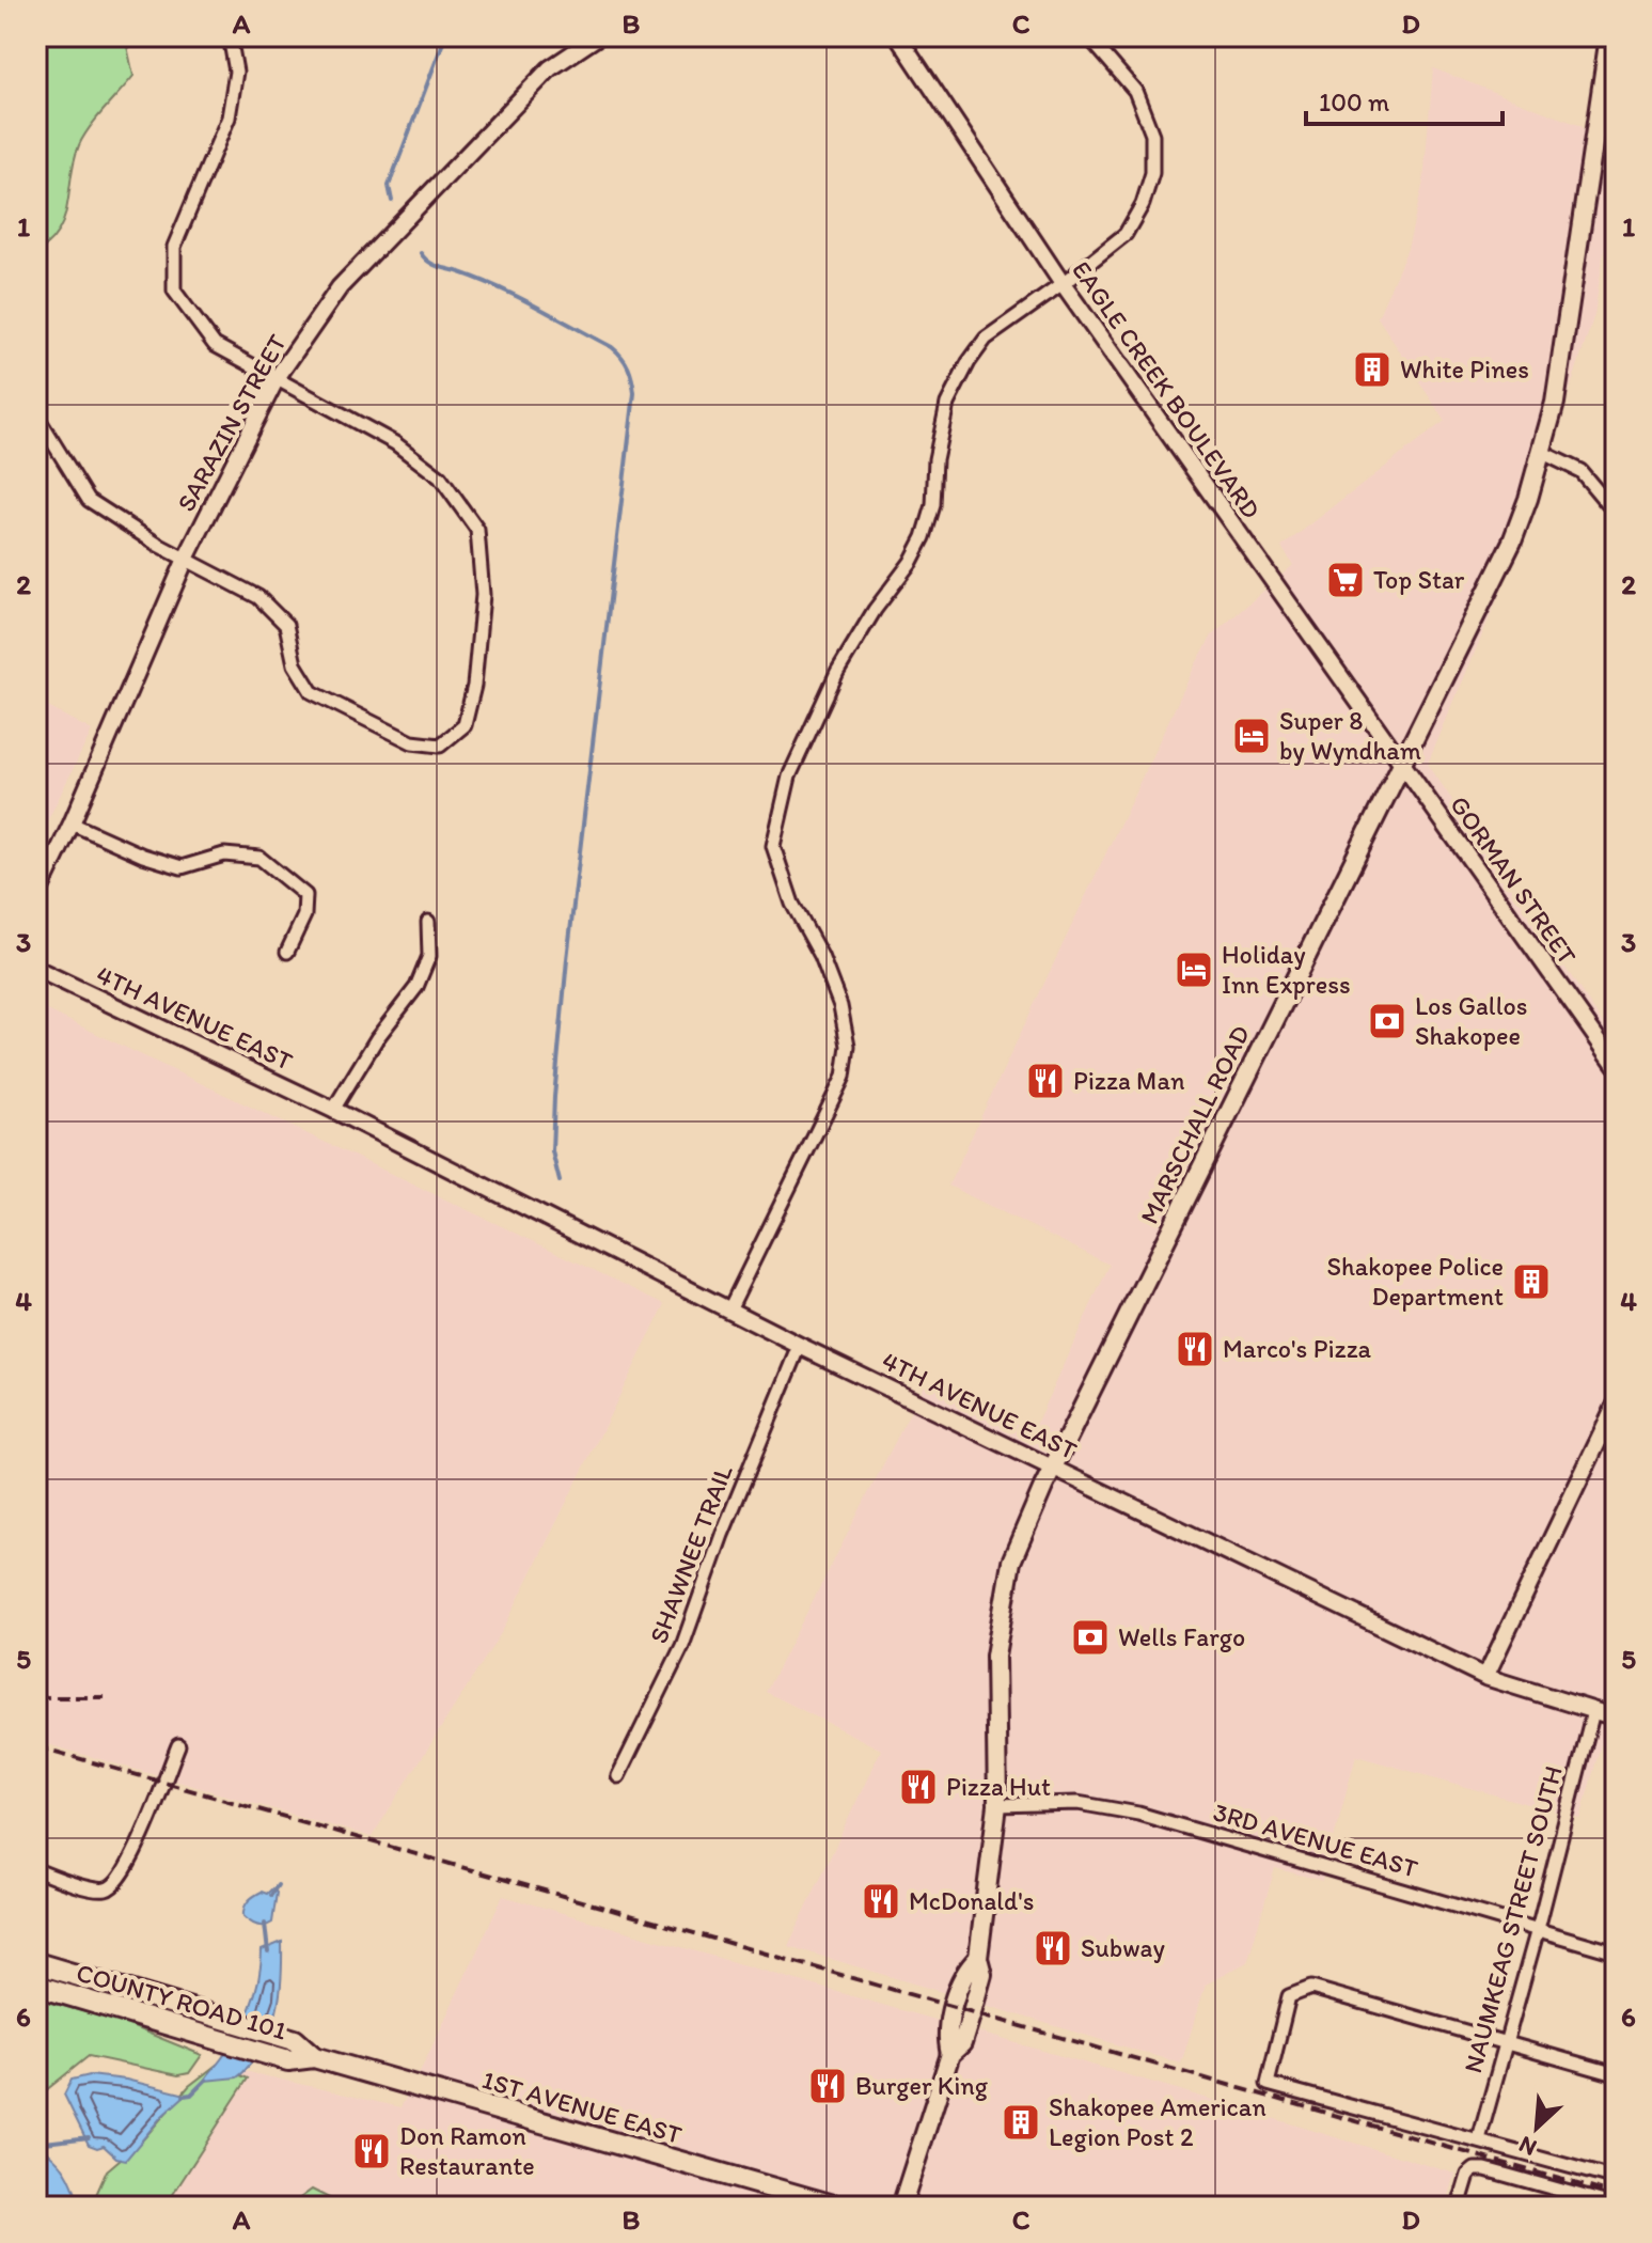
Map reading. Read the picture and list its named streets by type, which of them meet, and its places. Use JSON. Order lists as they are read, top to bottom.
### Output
{
  "streets": {
    "main road": ["MARSCHALL ROAD", "COUNTY ROAD 101", "1ST AVENUE EAST"],
    "street": [
      "EAGLE CREEK BOULEVARD",
      "SARAZIN STREET",
      "GORMAN STREET",
      "4TH AVENUE EAST",
      "SHAWNEE TRAIL",
      "3RD AVENUE EAST",
      "NAUMKEAG STREET SOUTH"
    ]
  },
  "crossings": [
    ["EAGLE CREEK BOULEVARD", "GORMAN STREET"],
    ["EAGLE CREEK BOULEVARD", "MARSCHALL ROAD"],
    ["GORMAN STREET", "MARSCHALL ROAD"],
    ["4TH AVENUE EAST", "MARSCHALL ROAD"],
    ["4TH AVENUE EAST", "SHAWNEE TRAIL"],
    ["4TH AVENUE EAST", "NAUMKEAG STREET SOUTH"],
    ["MARSCHALL ROAD", "3RD AVENUE EAST"],
    ["3RD AVENUE EAST", "NAUMKEAG STREET SOUTH"],
    ["COUNTY ROAD 101", "1ST AVENUE EAST"]
  ],
  "places": {
    "building": ["White Pines", "Shakopee Police Department", "Shakopee American Legion Post 2"],
    "supermarket": ["Top Star"],
    "hotel": ["Super 8 by Wyndham", "Holiday Inn Express"],
    "bank": ["Los Gallos Shakopee", "Wells Fargo"],
    "restaurant": [
      "Pizza Man",
      "Marco's Pizza",
      "Pizza Hut",
      "McDonald's",
      "Subway",
      "Burger King",
      "Don Ramon Restaurante"
    ]
  },
  "scale_bar": "100 m",
  "north": "bottom left",
  "grid": {
    "columns": [
      "A",
      "B",
      "C",
      "D"
    ],
    "rows": [
      "1",
      "2",
      "3",
      "4",
      "5",
      "6"
    ]
  }
}
